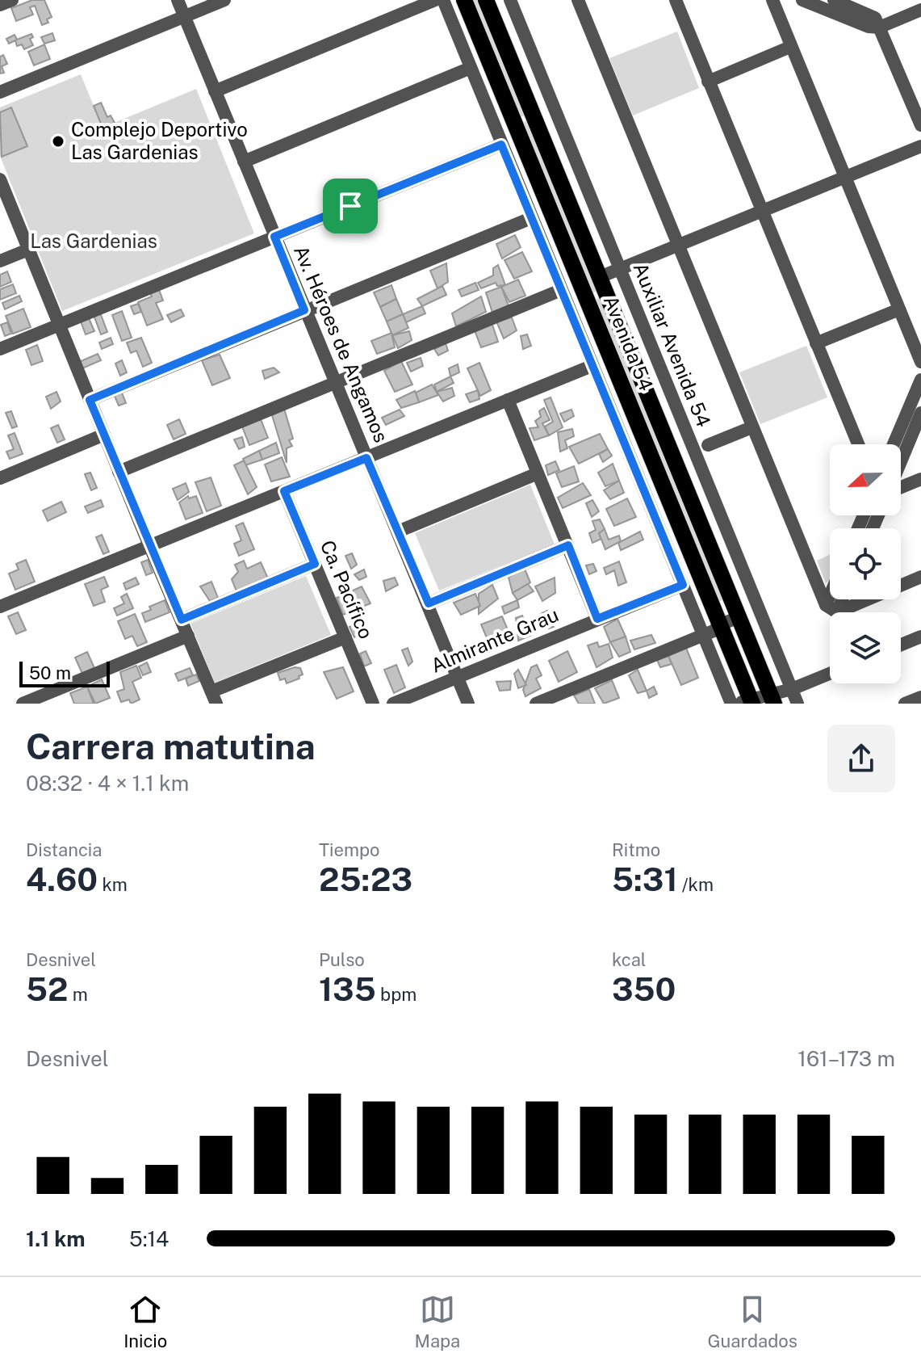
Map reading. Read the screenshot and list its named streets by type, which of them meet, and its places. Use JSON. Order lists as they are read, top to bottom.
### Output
{
  "streets": {
    "main road": ["Avenida 54"],
    "street": [
      "Av. Héroes de Angamos",
      "Auxiliar Avenida 54",
      "Ca. Pacífico",
      "Almirante Grau"
    ]
  },
  "crossings": [
    ["Av. Héroes de Angamos", "Almirante Grau"]
  ],
  "parks": ["Las Gardenias"],
  "places": ["Complejo Deportivo Las Gardenias"],
  "scale_bar": "50 m",
  "north": "left",
  "page": {
    "scale": "50 m",
    "heading": ["Carrera matutina", "08:32 · 4 × 1.1 km"],
    "stats": [
      ["Distancia", "4.60 km"],
      ["Tiempo", "25:23"],
      ["Ritmo", "5:31 /km"],
      ["Desnivel", "52 m"],
      ["Pulso", "135 bpm"],
      ["kcal", "350"]
    ],
    "chart": ["Desnivel", "161–173 m"],
    "list": [
      {
        "name": "1.1 km",
        "note": "5:14"
      }
    ],
    "tabs": ["Inicio", "Mapa", "Guardados"]
  }
}
